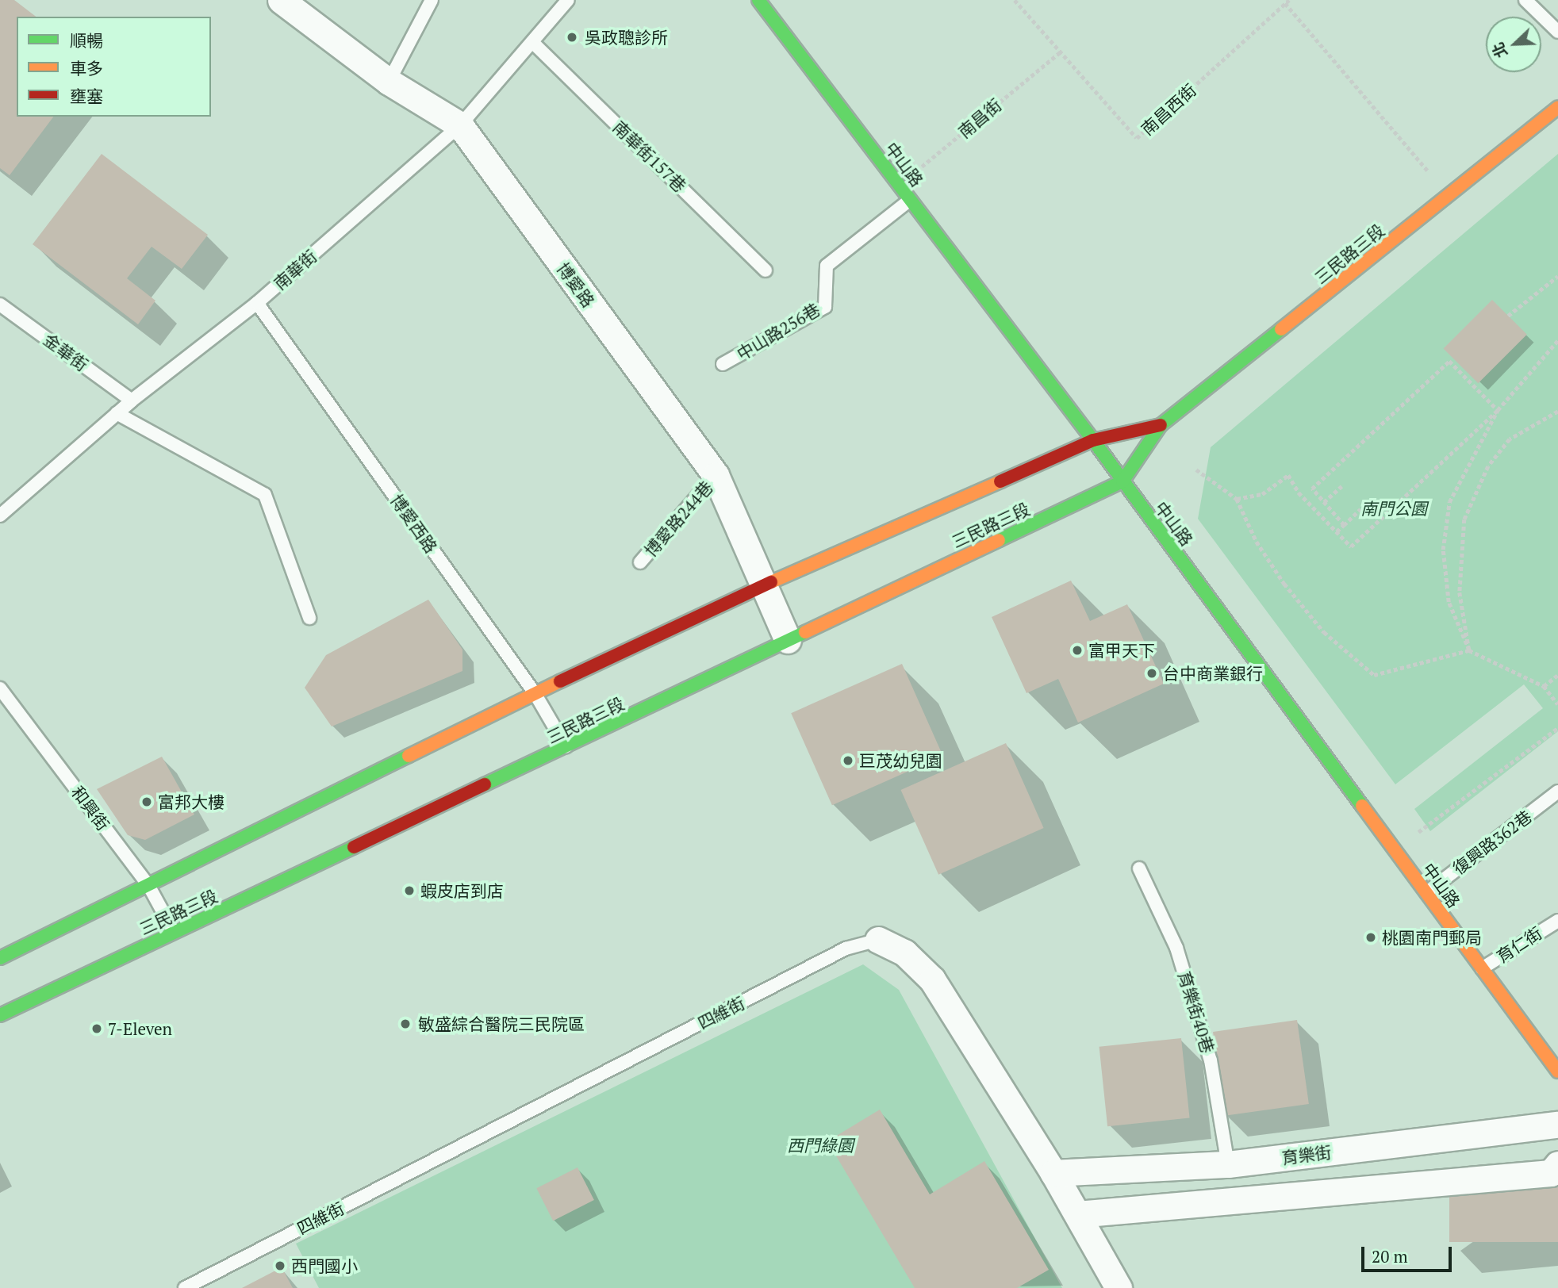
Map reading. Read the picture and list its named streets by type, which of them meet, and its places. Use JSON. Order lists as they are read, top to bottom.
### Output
{
  "streets": {
    "main road": ["中山路", "三民路三段"],
    "street": ["博愛路", "四維街", "育樂街"],
    "lane": [
      "南華街157巷",
      "南華街",
      "中山路256巷",
      "金華街",
      "博愛路244巷",
      "博愛西路",
      "和興街",
      "復興路362巷",
      "育仁街",
      "育樂街40巷"
    ],
    "path": ["南昌西街", "南昌街"]
  },
  "crossings": [
    ["南昌西街", "南昌街"],
    ["南昌街", "中山路"],
    ["南華街157巷", "南華街"],
    ["中山路", "三民路三段"],
    ["中山路", "中山路256巷"],
    ["中山路", "復興路362巷"],
    ["中山路", "育仁街"],
    ["三民路三段", "博愛路"],
    ["三民路三段", "博愛西路"],
    ["三民路三段", "和興街"],
    ["南華街", "博愛路"],
    ["南華街", "金華街"],
    ["南華街", "博愛西路"],
    ["博愛路", "博愛路244巷"],
    ["育樂街40巷", "育樂街"],
    ["四維街", "育樂街"]
  ],
  "parks": ["南門公園", "西門綠園"],
  "places": [
    "吳政聰診所",
    "富甲天下",
    "台中商業銀行",
    "巨茂幼兒園",
    "富邦大樓",
    "蝦皮店到店",
    "桃園南門郵局",
    "敏盛綜合醫院三民院區",
    "7-Eleven",
    "西門國小"
  ],
  "legend": ["順暢", "車多", "壅塞"],
  "scale_bar": "20 m",
  "north": "bottom left"
}
